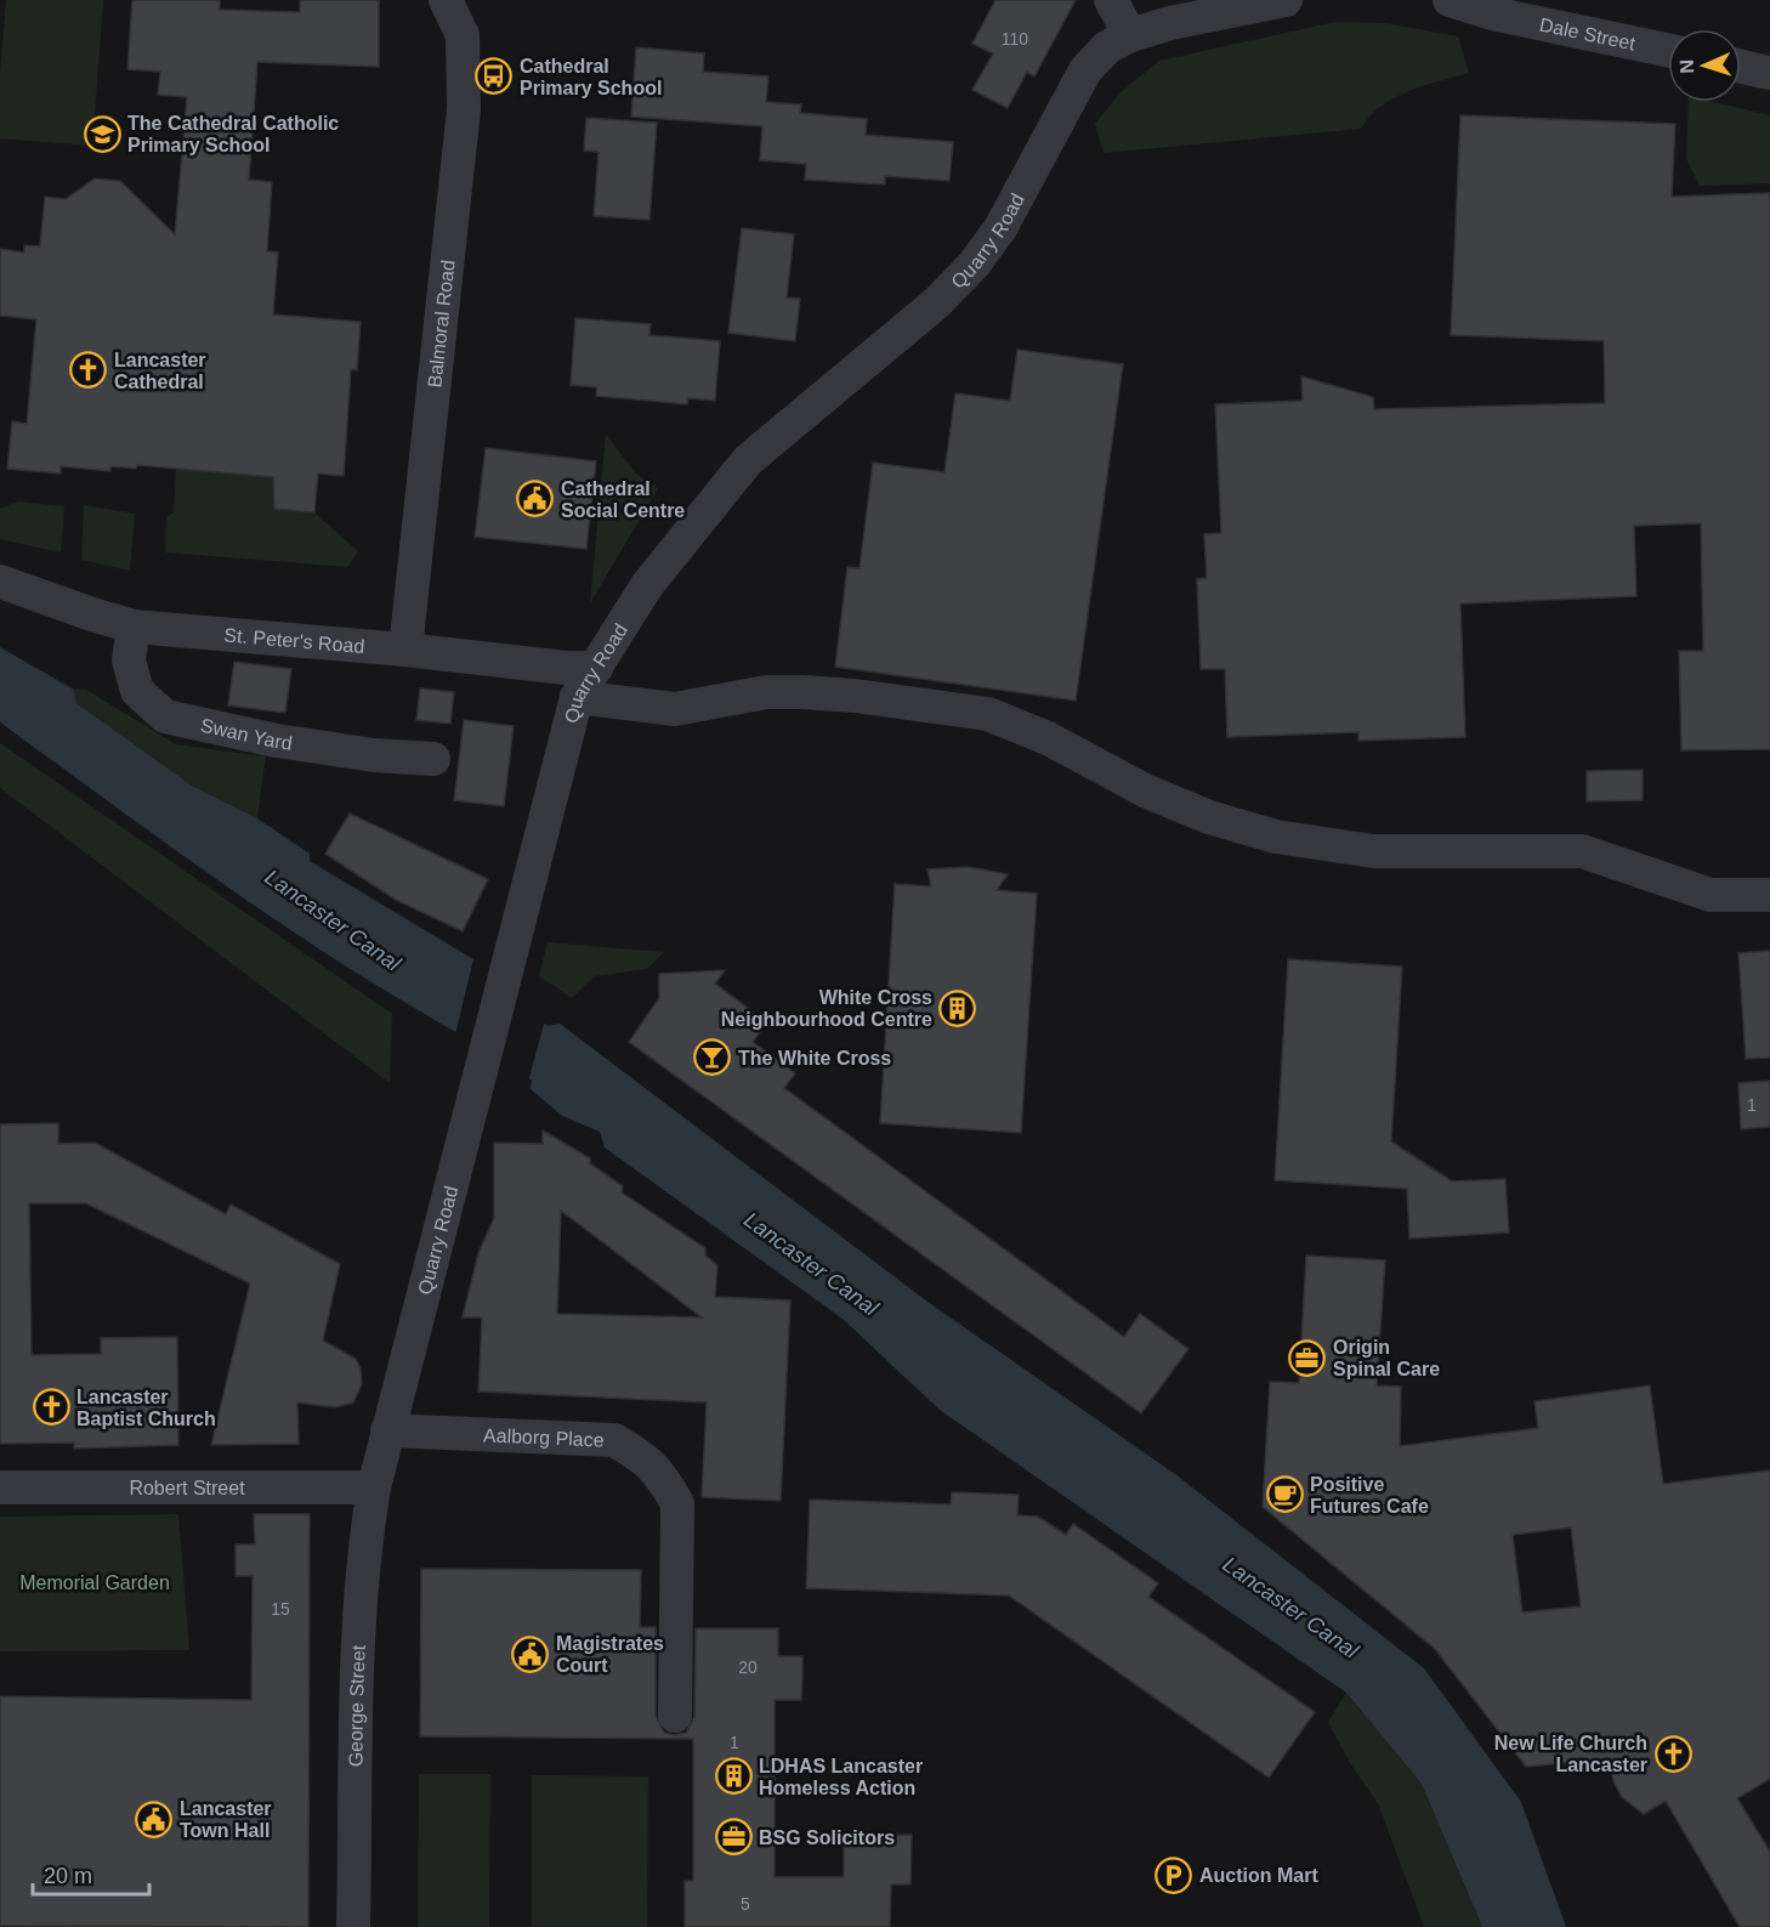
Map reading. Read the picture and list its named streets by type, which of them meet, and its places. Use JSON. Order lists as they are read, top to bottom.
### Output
{
  "streets": {
    "street": [
      "Dale Street",
      "Quarry Road",
      "Balmoral Road",
      "St. Peter's Road",
      "Swan Yard",
      "Aalborg Place",
      "Robert Street",
      "George Street"
    ]
  },
  "crossings": [
    ["Quarry Road", "St. Peter's Road"],
    ["Quarry Road", "Aalborg Place"],
    ["Quarry Road", "Robert Street"],
    ["Quarry Road", "George Street"],
    ["Balmoral Road", "St. Peter's Road"],
    ["St. Peter's Road", "Swan Yard"],
    ["Robert Street", "George Street"]
  ],
  "water": ["Lancaster Canal"],
  "parks": ["Memorial Garden"],
  "places": {
    "bus stop": ["Cathedral Primary School"],
    "school or university": ["The Cathedral Catholic Primary School"],
    "church": ["Lancaster Cathedral", "Lancaster Baptist Church", "New Life Church Lancaster"],
    "public building": ["Cathedral Social Centre", "Magistrates Court", "Lancaster Town Hall"],
    "building": ["White Cross Neighbourhood Centre", "LDHAS Lancaster Homeless Action"],
    "bar": ["The White Cross"],
    "office": ["Origin Spinal Care", "BSG Solicitors"],
    "cafe": ["Positive Futures Cafe"],
    "parking": ["Auction Mart"]
  },
  "house_numbers": [
    "110",
    "1",
    "15",
    "20",
    "1",
    "5"
  ],
  "scale_bar": "20 m",
  "north": "left"
}
